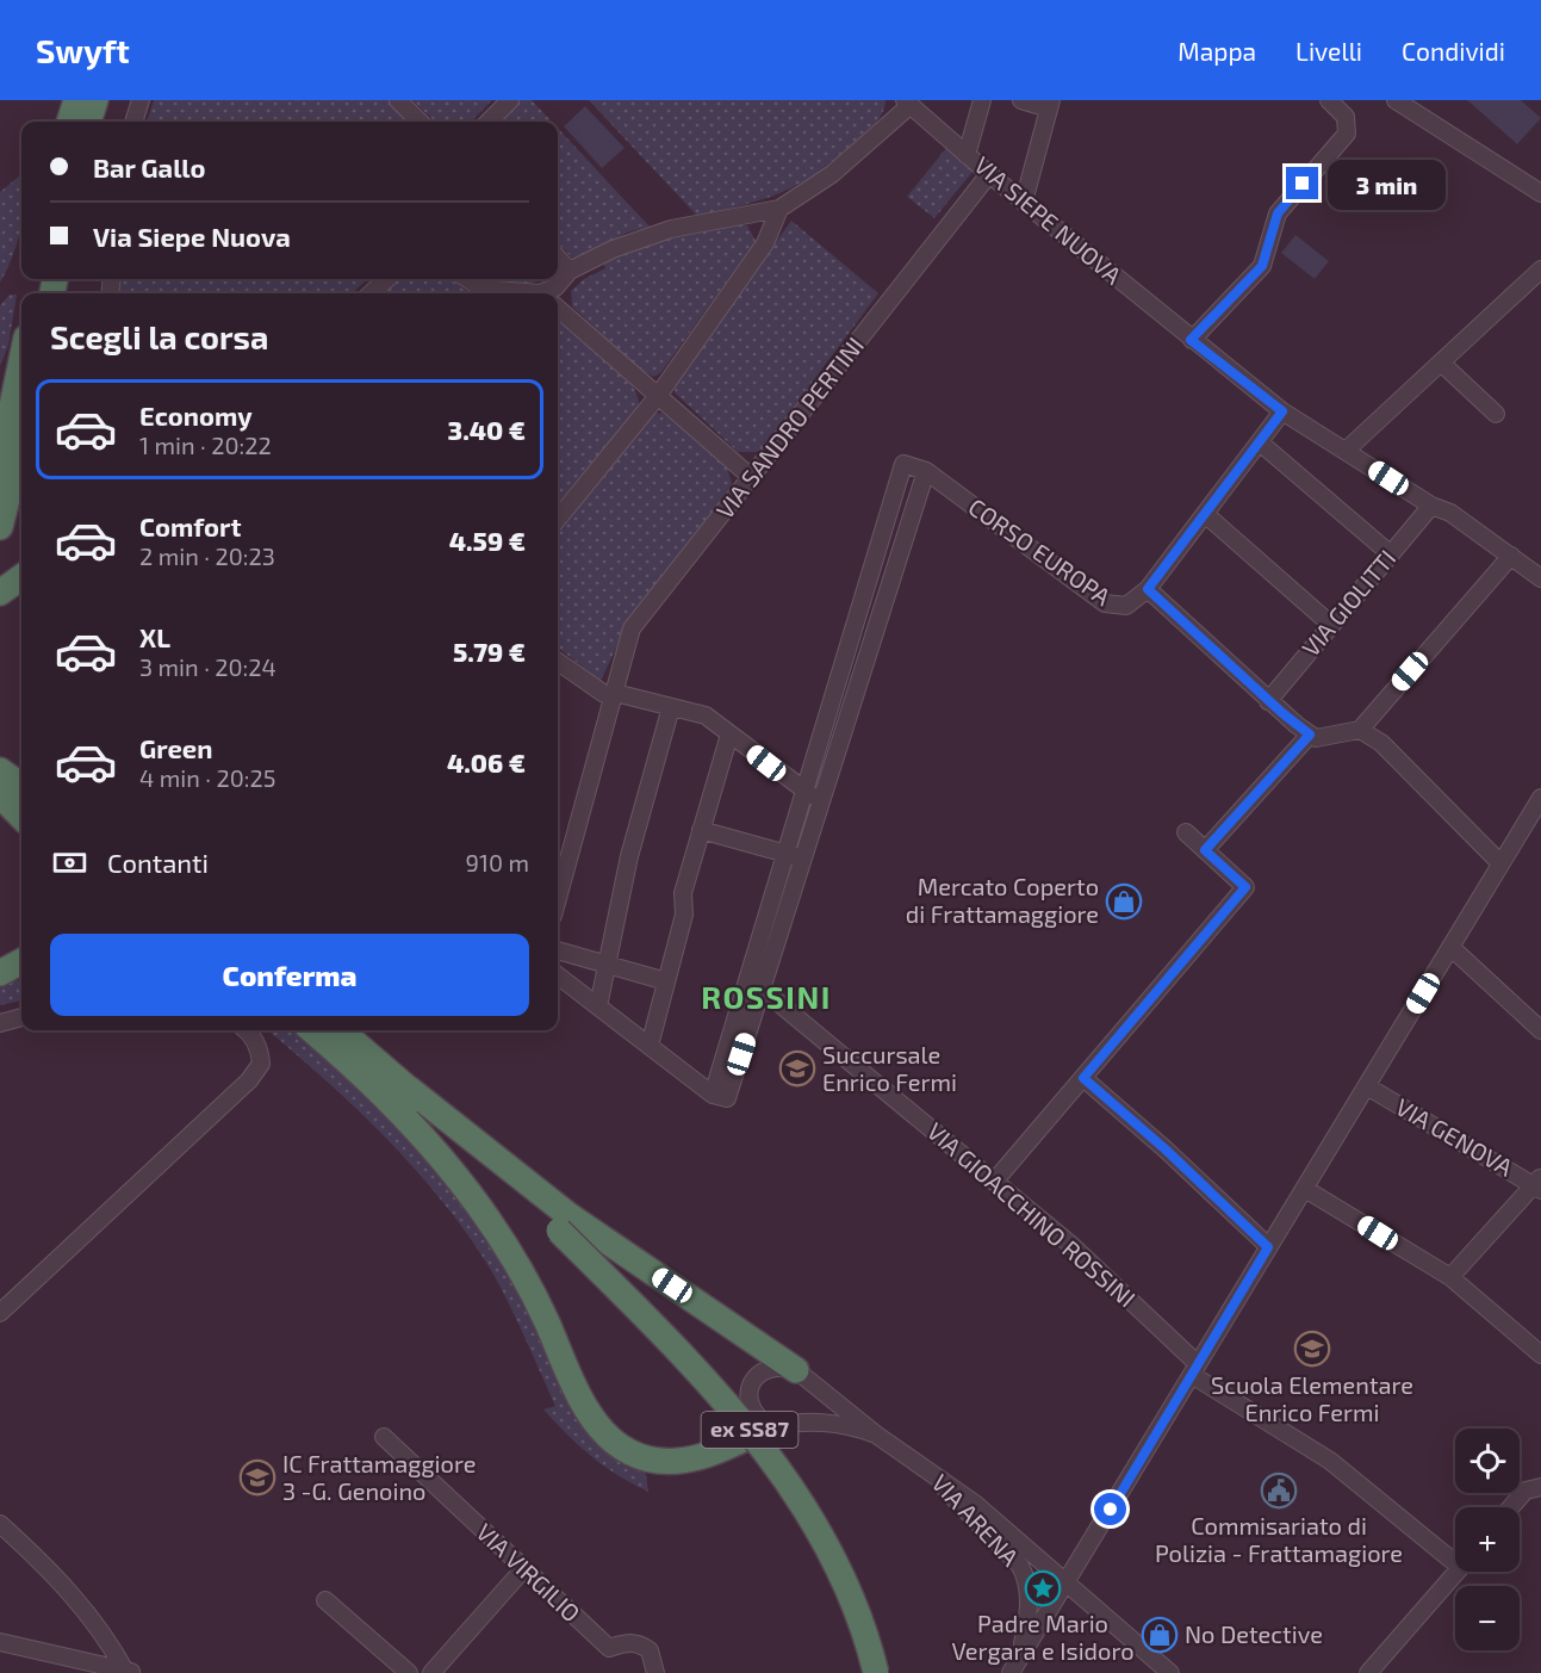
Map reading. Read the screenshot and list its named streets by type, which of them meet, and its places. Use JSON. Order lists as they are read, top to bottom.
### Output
{
  "streets": {
    "highway": ["ex SS87"],
    "street": [
      "VIA SIEPE NUOVA",
      "VIA SANDRO PERTINI",
      "CORSO EUROPA",
      "VIA GIOLITTI",
      "VIA GENOVA",
      "VIA GIOACCHINO ROSSINI",
      "VIA ARENA",
      "VIA VIRGILIO"
    ]
  },
  "crossings": [
    ["VIA SIEPE NUOVA", "VIA SANDRO PERTINI"],
    ["VIA SIEPE NUOVA", "CORSO EUROPA"],
    ["VIA SIEPE NUOVA", "VIA GIOLITTI"]
  ],
  "districts": ["ROSSINI"],
  "places": {
    "shop": ["Mercato Coperto di Frattamaggiore", "No Detective"],
    "school or university": ["Succursale Enrico Fermi", "Scuola Elementare Enrico Fermi", "IC Frattamaggiore 3 -G. Genoino"],
    "public building": ["Commisariato di Polizia - Frattamagiore"],
    "place": ["Padre Mario Vergara e Isidoro"]
  },
  "page": {
    "header": "Swyft",
    "nav": ["Mappa", "Livelli", "Condividi"],
    "banner": ["Bar Gallo", "Via Siepe Nuova"],
    "bubble": "3 min",
    "heading": "Scegli la corsa",
    "list": [
      {
        "name": "Economy",
        "note": "1 min · 20:22",
        "value": "3.40 €"
      },
      {
        "name": "Comfort",
        "note": "2 min · 20:23",
        "value": "4.59 €"
      },
      {
        "name": "XL",
        "note": "3 min · 20:24",
        "value": "5.79 €"
      },
      {
        "name": "Green",
        "note": "4 min · 20:25",
        "value": "4.06 €"
      }
    ],
    "pay": ["Contanti", "910 m"],
    "buttons": "Conferma",
    "map_buttons": ["+", "−"]
  }
}
